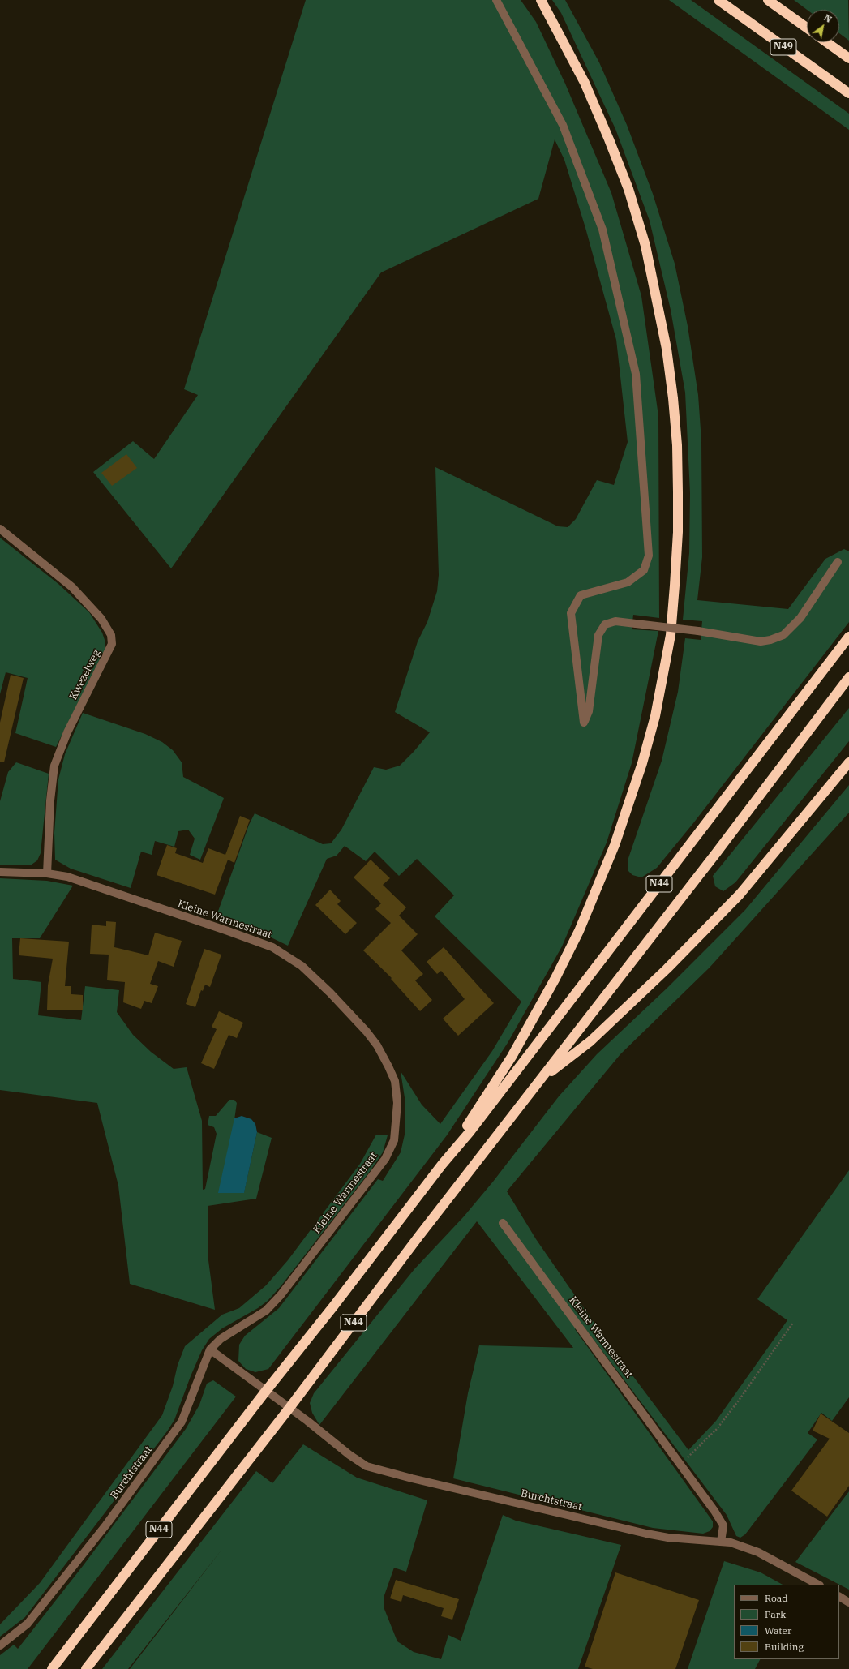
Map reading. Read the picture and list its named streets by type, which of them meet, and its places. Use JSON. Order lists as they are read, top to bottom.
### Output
{
  "streets": {
    "highway": ["N49", "N44"],
    "street": ["Kwezelweg", "Kleine Warmestraat", "Burchtstraat"]
  },
  "crossings": [
    ["Kwezelweg", "Kleine Warmestraat"],
    ["N44", "Burchtstraat"],
    ["Kleine Warmestraat", "Burchtstraat"]
  ],
  "legend": [
    "Road",
    "Park",
    "Water",
    "Building"
  ],
  "north": "top right"
}
